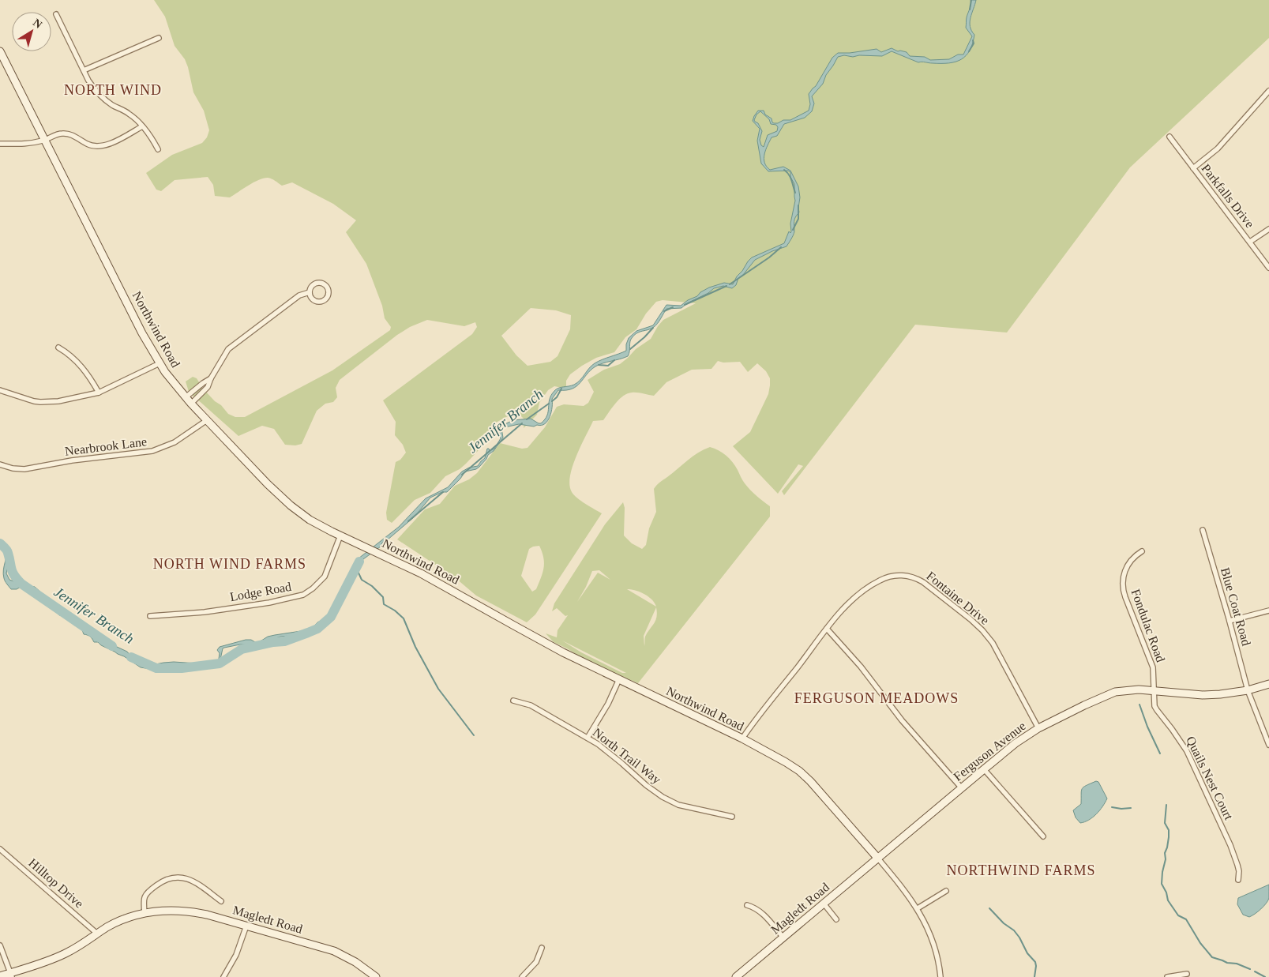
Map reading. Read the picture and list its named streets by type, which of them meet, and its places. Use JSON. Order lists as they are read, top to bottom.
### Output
{
  "streets": {
    "street": [
      "Parkfalls Drive",
      "Northwind Road",
      "Nearbrook Lane",
      "Lodge Road",
      "Fontaine Drive",
      "Blue Coat Road",
      "Fondulac Road",
      "Ferguson Avenue",
      "North Trail Way",
      "Quails Nest Court",
      "Hilltop Drive",
      "Magledt Road"
    ]
  },
  "crossings": [
    ["Northwind Road", "Nearbrook Lane"],
    ["Northwind Road", "Lodge Road"],
    ["Northwind Road", "Fontaine Drive"],
    ["Northwind Road", "Ferguson Avenue"],
    ["Northwind Road", "Magledt Road"],
    ["Fontaine Drive", "Ferguson Avenue"],
    ["Blue Coat Road", "Ferguson Avenue"],
    ["Fondulac Road", "Ferguson Avenue"],
    ["Fondulac Road", "Quails Nest Court"],
    ["Ferguson Avenue", "Quails Nest Court"],
    ["Ferguson Avenue", "Magledt Road"],
    ["Hilltop Drive", "Magledt Road"]
  ],
  "districts": [
    "NORTH WIND",
    "NORTH WIND FARMS",
    "FERGUSON MEADOWS",
    "NORTHWIND FARMS"
  ],
  "water": ["Jennifer Branch"],
  "north": "top right"
}
